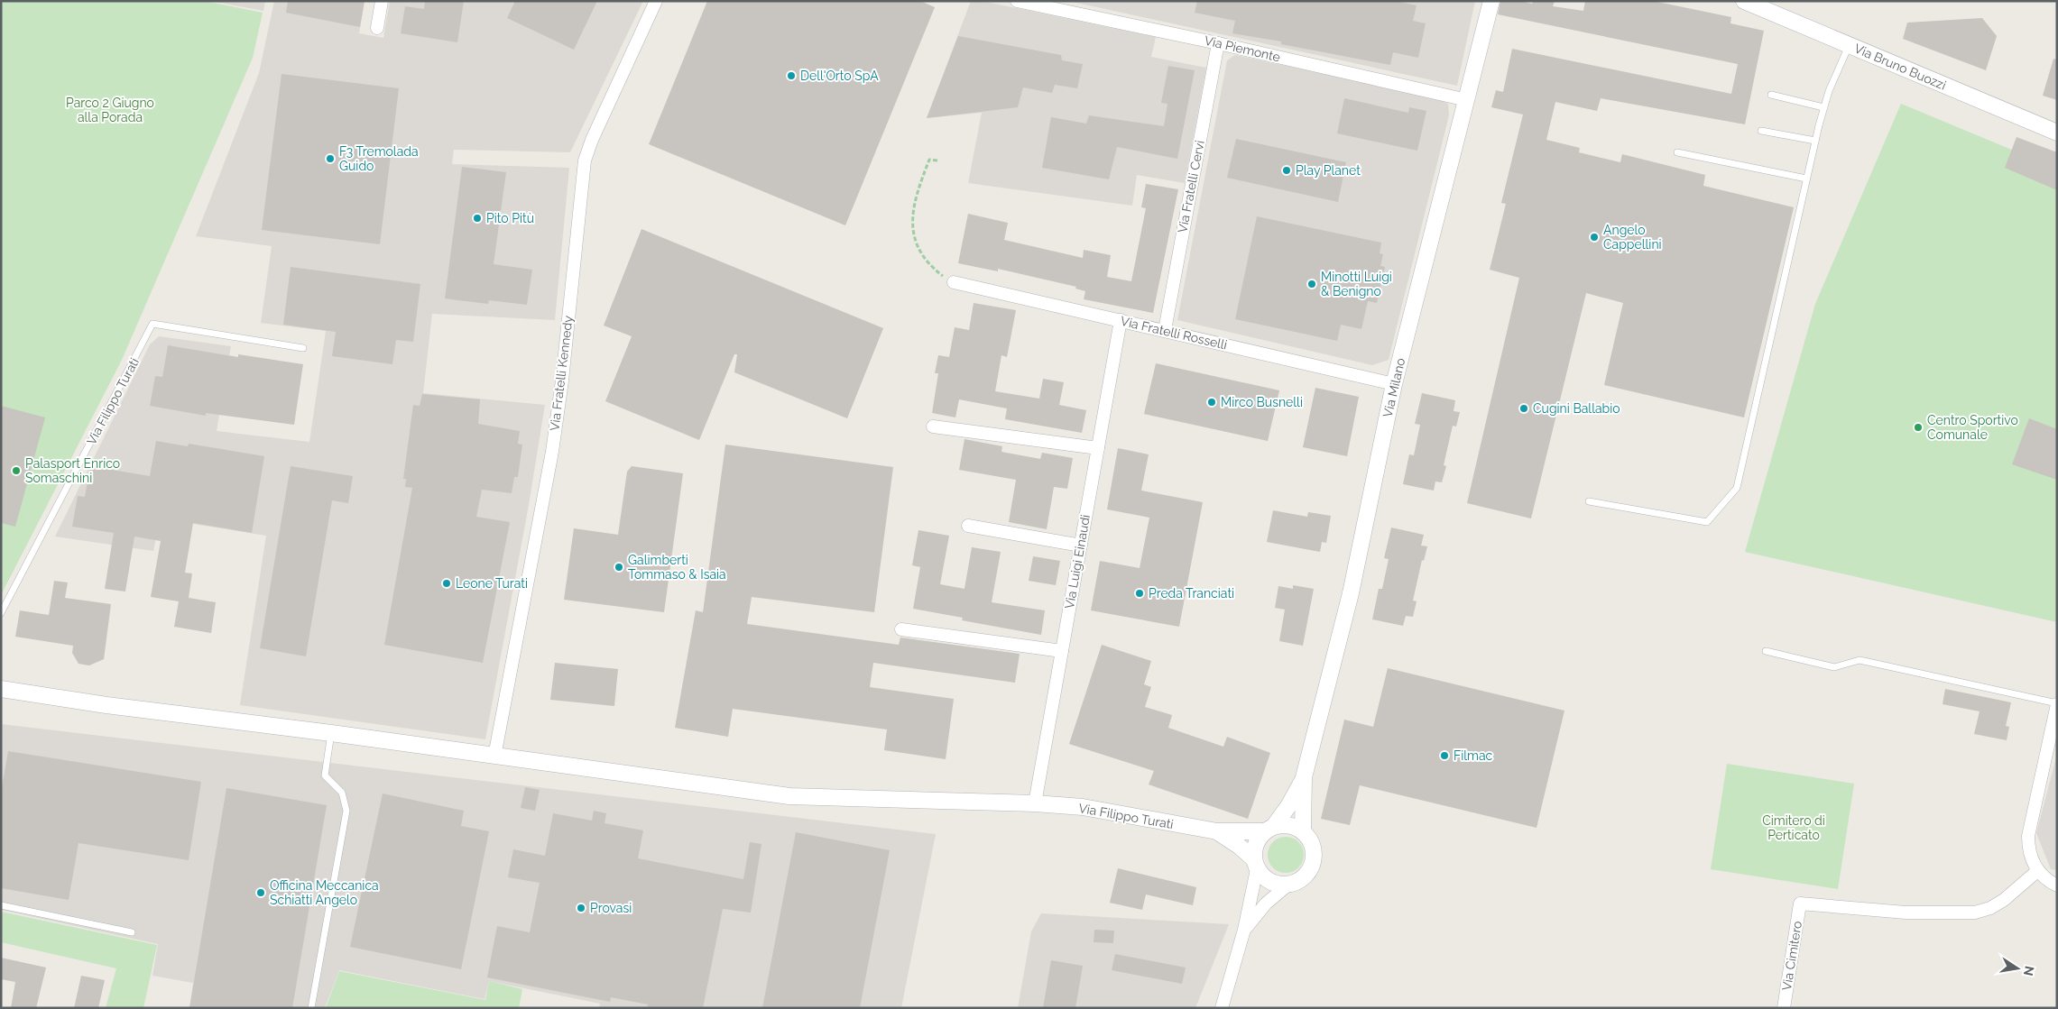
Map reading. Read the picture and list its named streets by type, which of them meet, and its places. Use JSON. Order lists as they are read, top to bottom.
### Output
{
  "streets": {
    "street": [
      "Via Piemonte",
      "Via Bruno Buozzi",
      "Via Fratelli Cervi",
      "Via Fratelli Rosselli",
      "Via Fratelli Kennedy",
      "Via Milano",
      "Via Filippo Turati",
      "Via Luigi Einaudi",
      "Via Cimitero"
    ]
  },
  "crossings": [
    ["Via Piemonte", "Via Fratelli Cervi"],
    ["Via Piemonte", "Via Milano"],
    ["Via Fratelli Cervi", "Via Fratelli Rosselli"],
    ["Via Fratelli Rosselli", "Via Milano"],
    ["Via Fratelli Rosselli", "Via Luigi Einaudi"],
    ["Via Fratelli Kennedy", "Via Filippo Turati"],
    ["Via Milano", "Via Filippo Turati"],
    ["Via Filippo Turati", "Via Luigi Einaudi"]
  ],
  "parks": ["Parco 2 Giugno alla Porada", "Cimitero di Perticato"],
  "places": [
    "Dell'Orto SpA",
    "F3 Tremolada Guido",
    "Play Planet",
    "Pito Pitù",
    "Angelo Cappellini",
    "Minotti Luigi & Benigno",
    "Mirco Busnelli",
    "Cugini Ballabio",
    "Centro Sportivo Comunale",
    "Palasport Enrico Somaschini",
    "Galimberti Tommaso & Isaia",
    "Leone Turati",
    "Preda Tranciati",
    "Filmac",
    "Officina Meccanica Schiatti Angelo",
    "Provasi"
  ],
  "north": "right"
}
